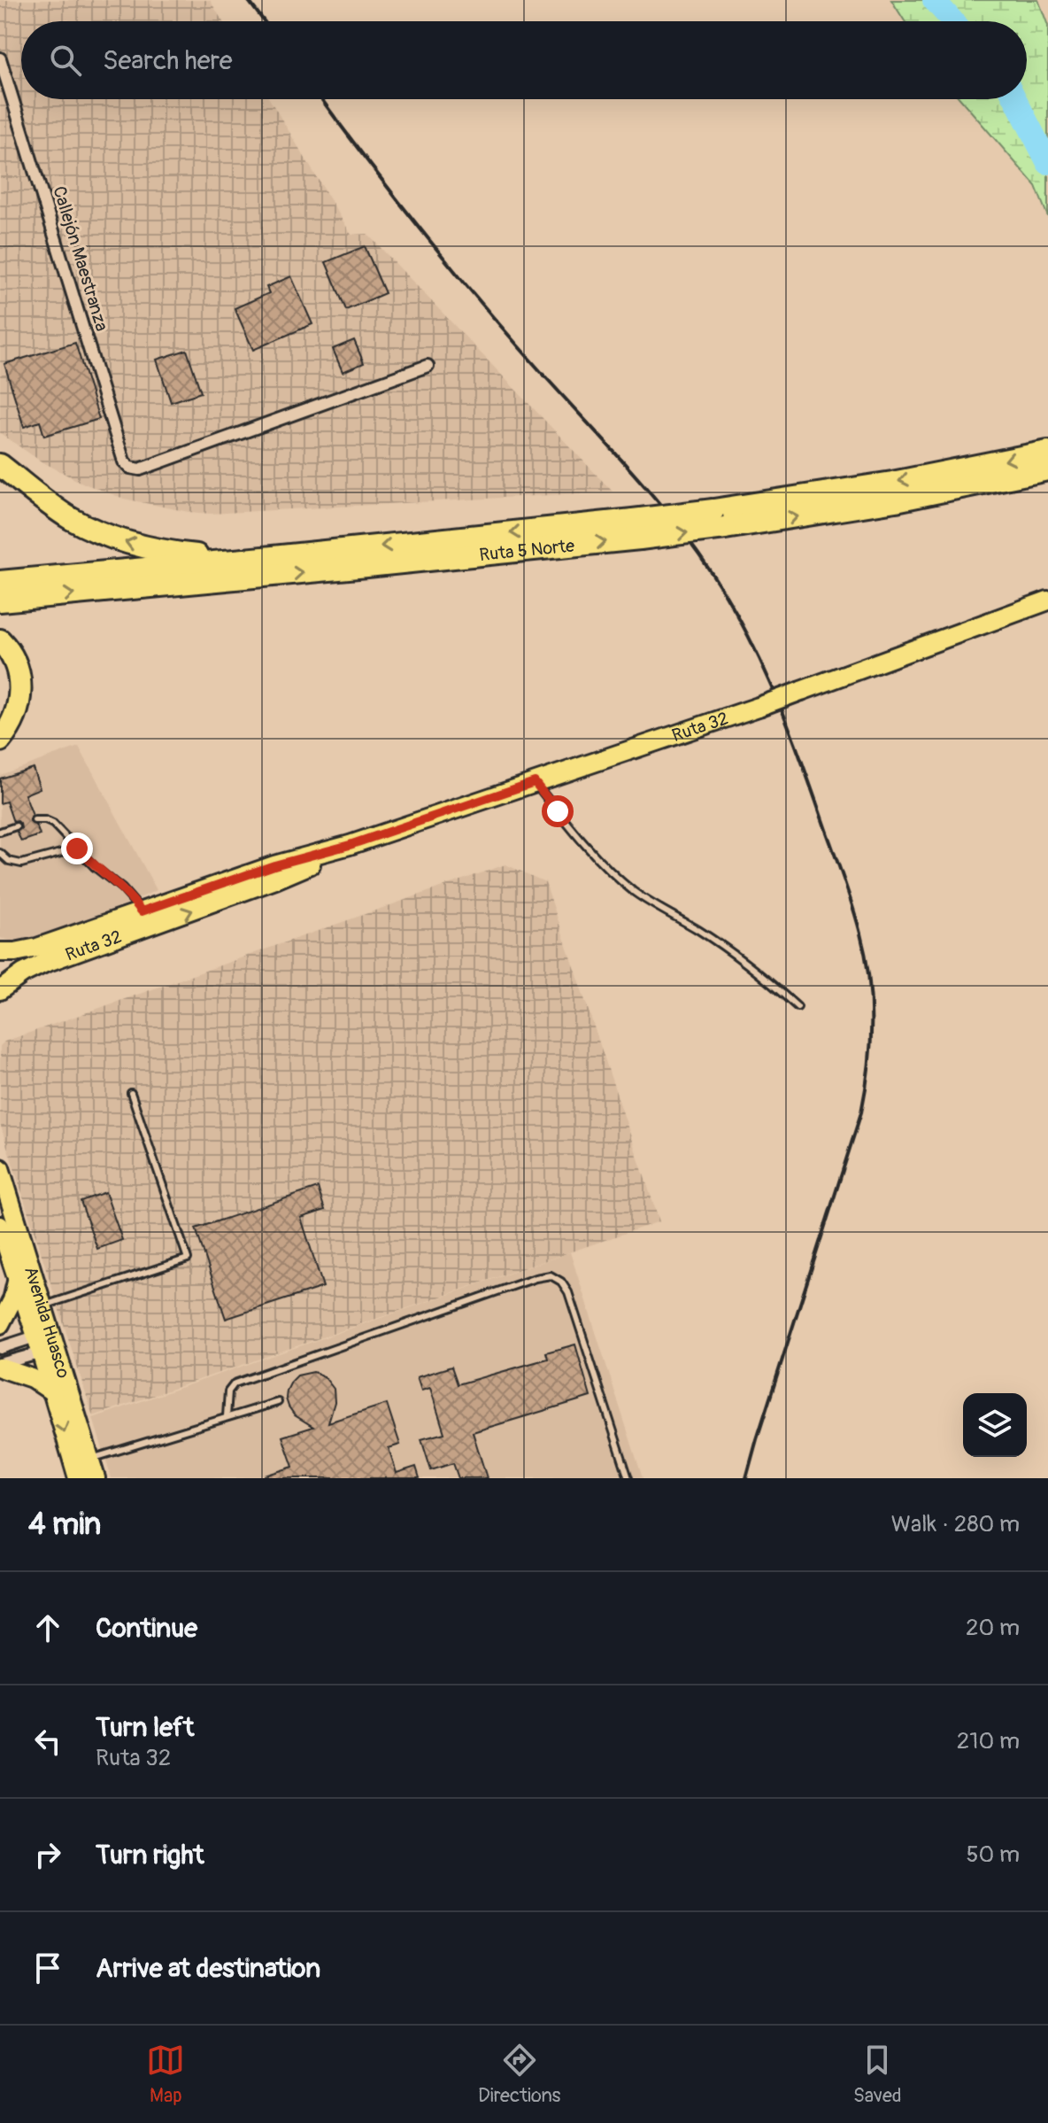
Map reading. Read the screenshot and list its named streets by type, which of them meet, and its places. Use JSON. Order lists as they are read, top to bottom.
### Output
{
  "streets": {
    "highway": ["Ruta 5 Norte"],
    "main road": ["Ruta 32", "Avenida Huasco"],
    "street": ["Callejón Maestranza"]
  },
  "page": {
    "search": "Search here",
    "heading": ["4 min", "Walk · 280 m"],
    "list": [
      ["Continue", "20 m"],
      ["Turn left", "Ruta 32", "210 m"],
      ["Turn right", "50 m"],
      "Arrive at destination"
    ],
    "nav": ["Map", "Directions", "Saved"]
  }
}
